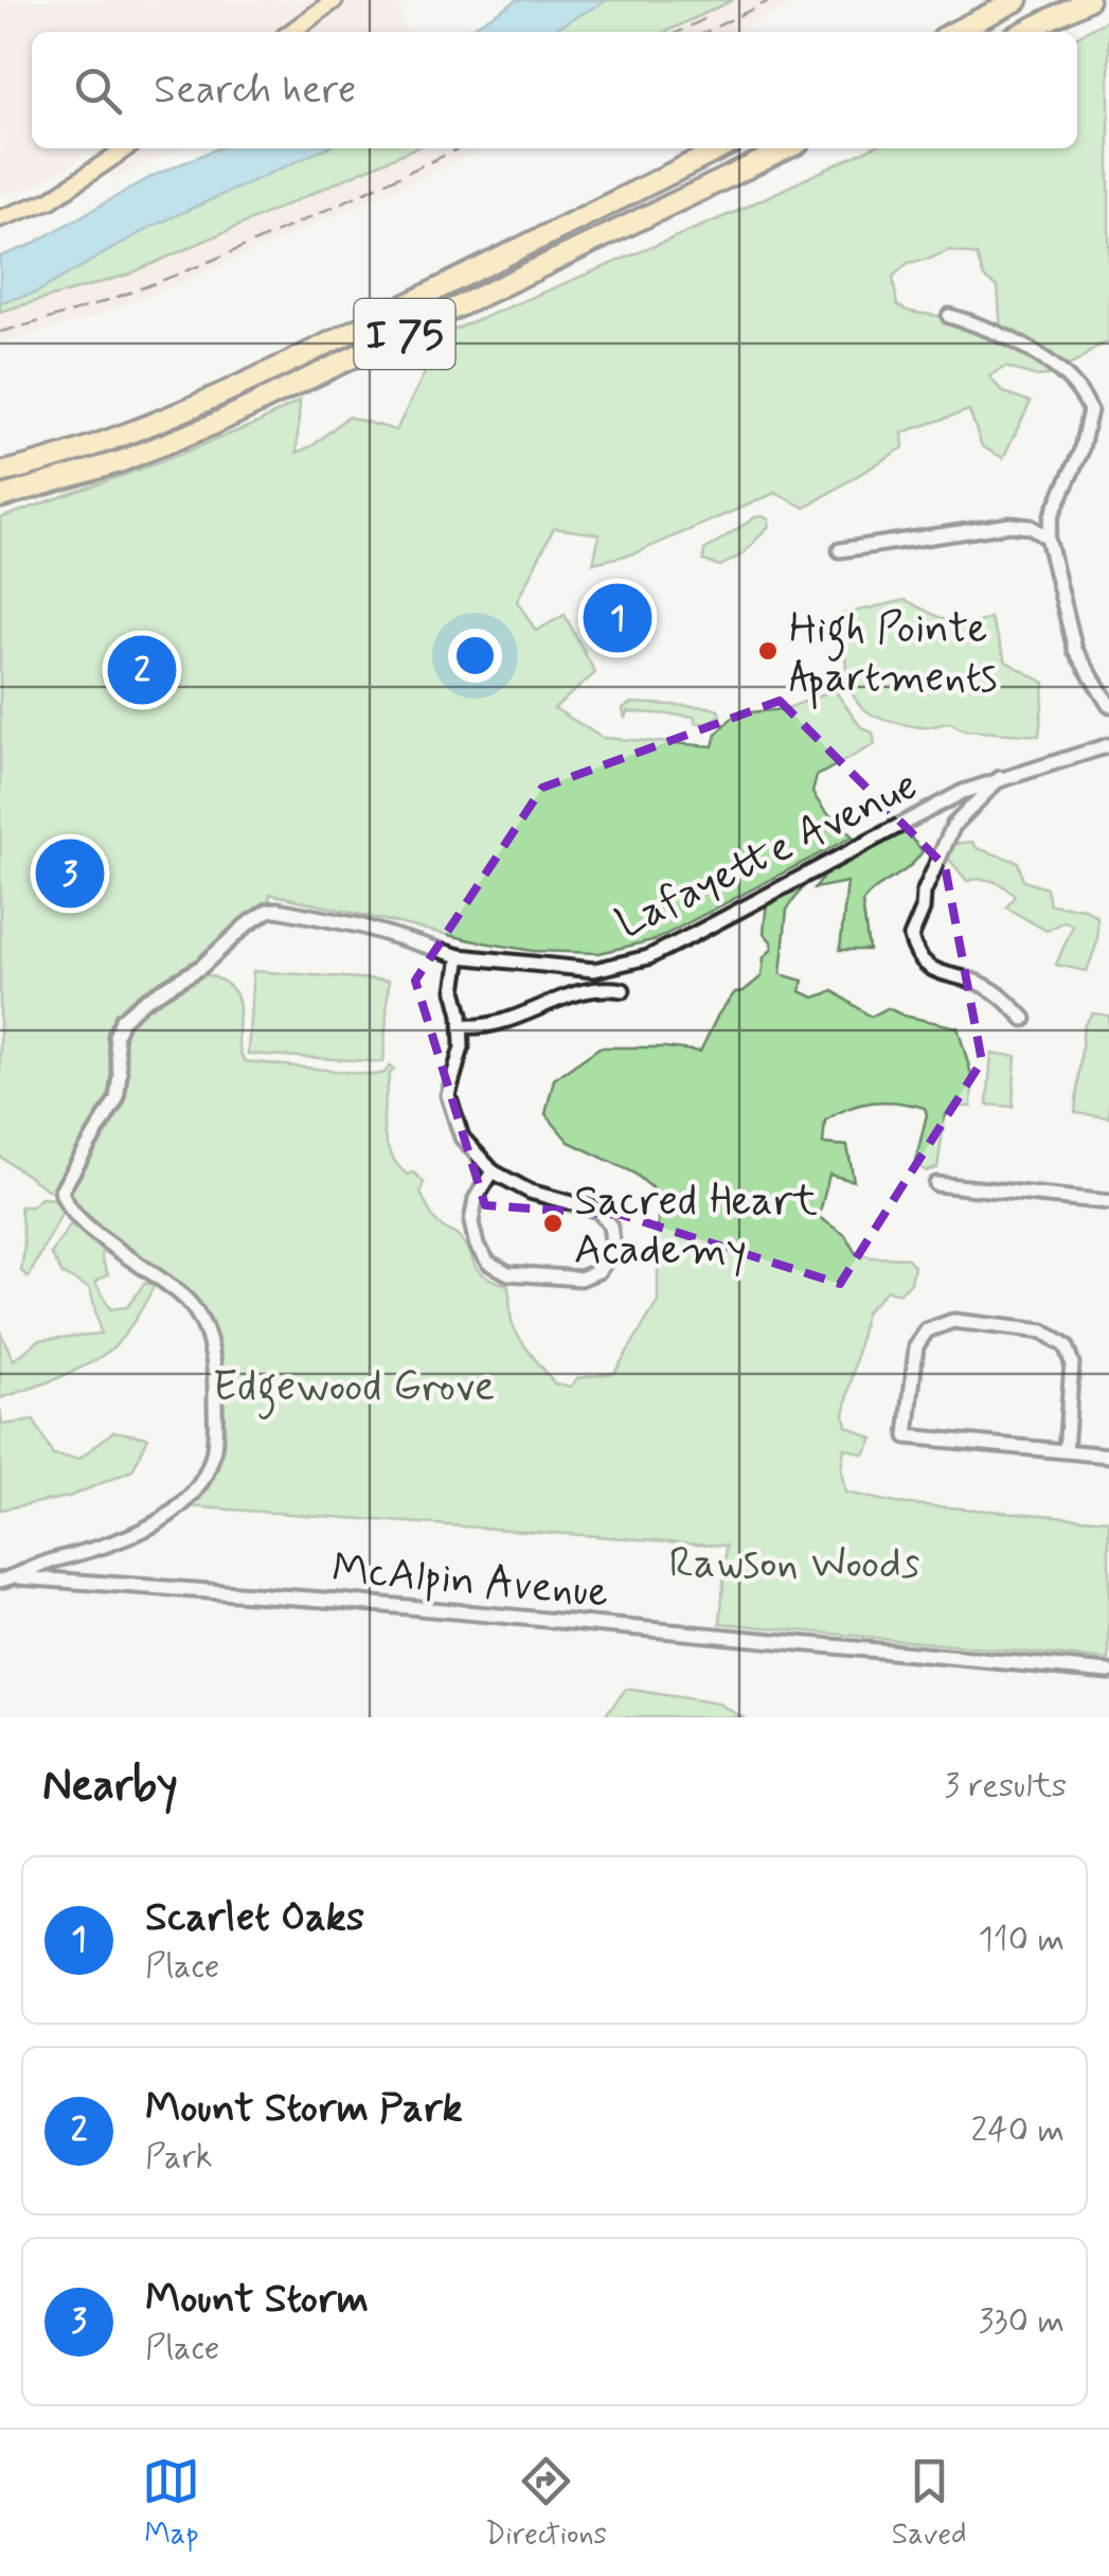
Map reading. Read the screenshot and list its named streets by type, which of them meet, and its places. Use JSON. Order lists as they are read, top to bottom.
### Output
{
  "streets": {
    "highway": ["I 75"],
    "street": ["Lafayette Avenue", "McAlpin Avenue"]
  },
  "crossings": [
    ["Lafayette Avenue", "McAlpin Avenue"]
  ],
  "parks": ["Edgewood Grove", "Rawson Woods"],
  "places": ["High Pointe Apartments", "Sacred Heart Academy"],
  "page": {
    "search": "Search here",
    "pins": ["1", "2", "3"],
    "heading": ["Nearby", "3 results"],
    "list": [
      {
        "mark": "1",
        "name": "Scarlet Oaks",
        "note": "Place",
        "value": "110 m"
      },
      {
        "mark": "2",
        "name": "Mount Storm Park",
        "note": "Park",
        "value": "240 m"
      },
      {
        "mark": "3",
        "name": "Mount Storm",
        "note": "Place",
        "value": "330 m"
      }
    ],
    "nav": ["Map", "Directions", "Saved"]
  }
}
